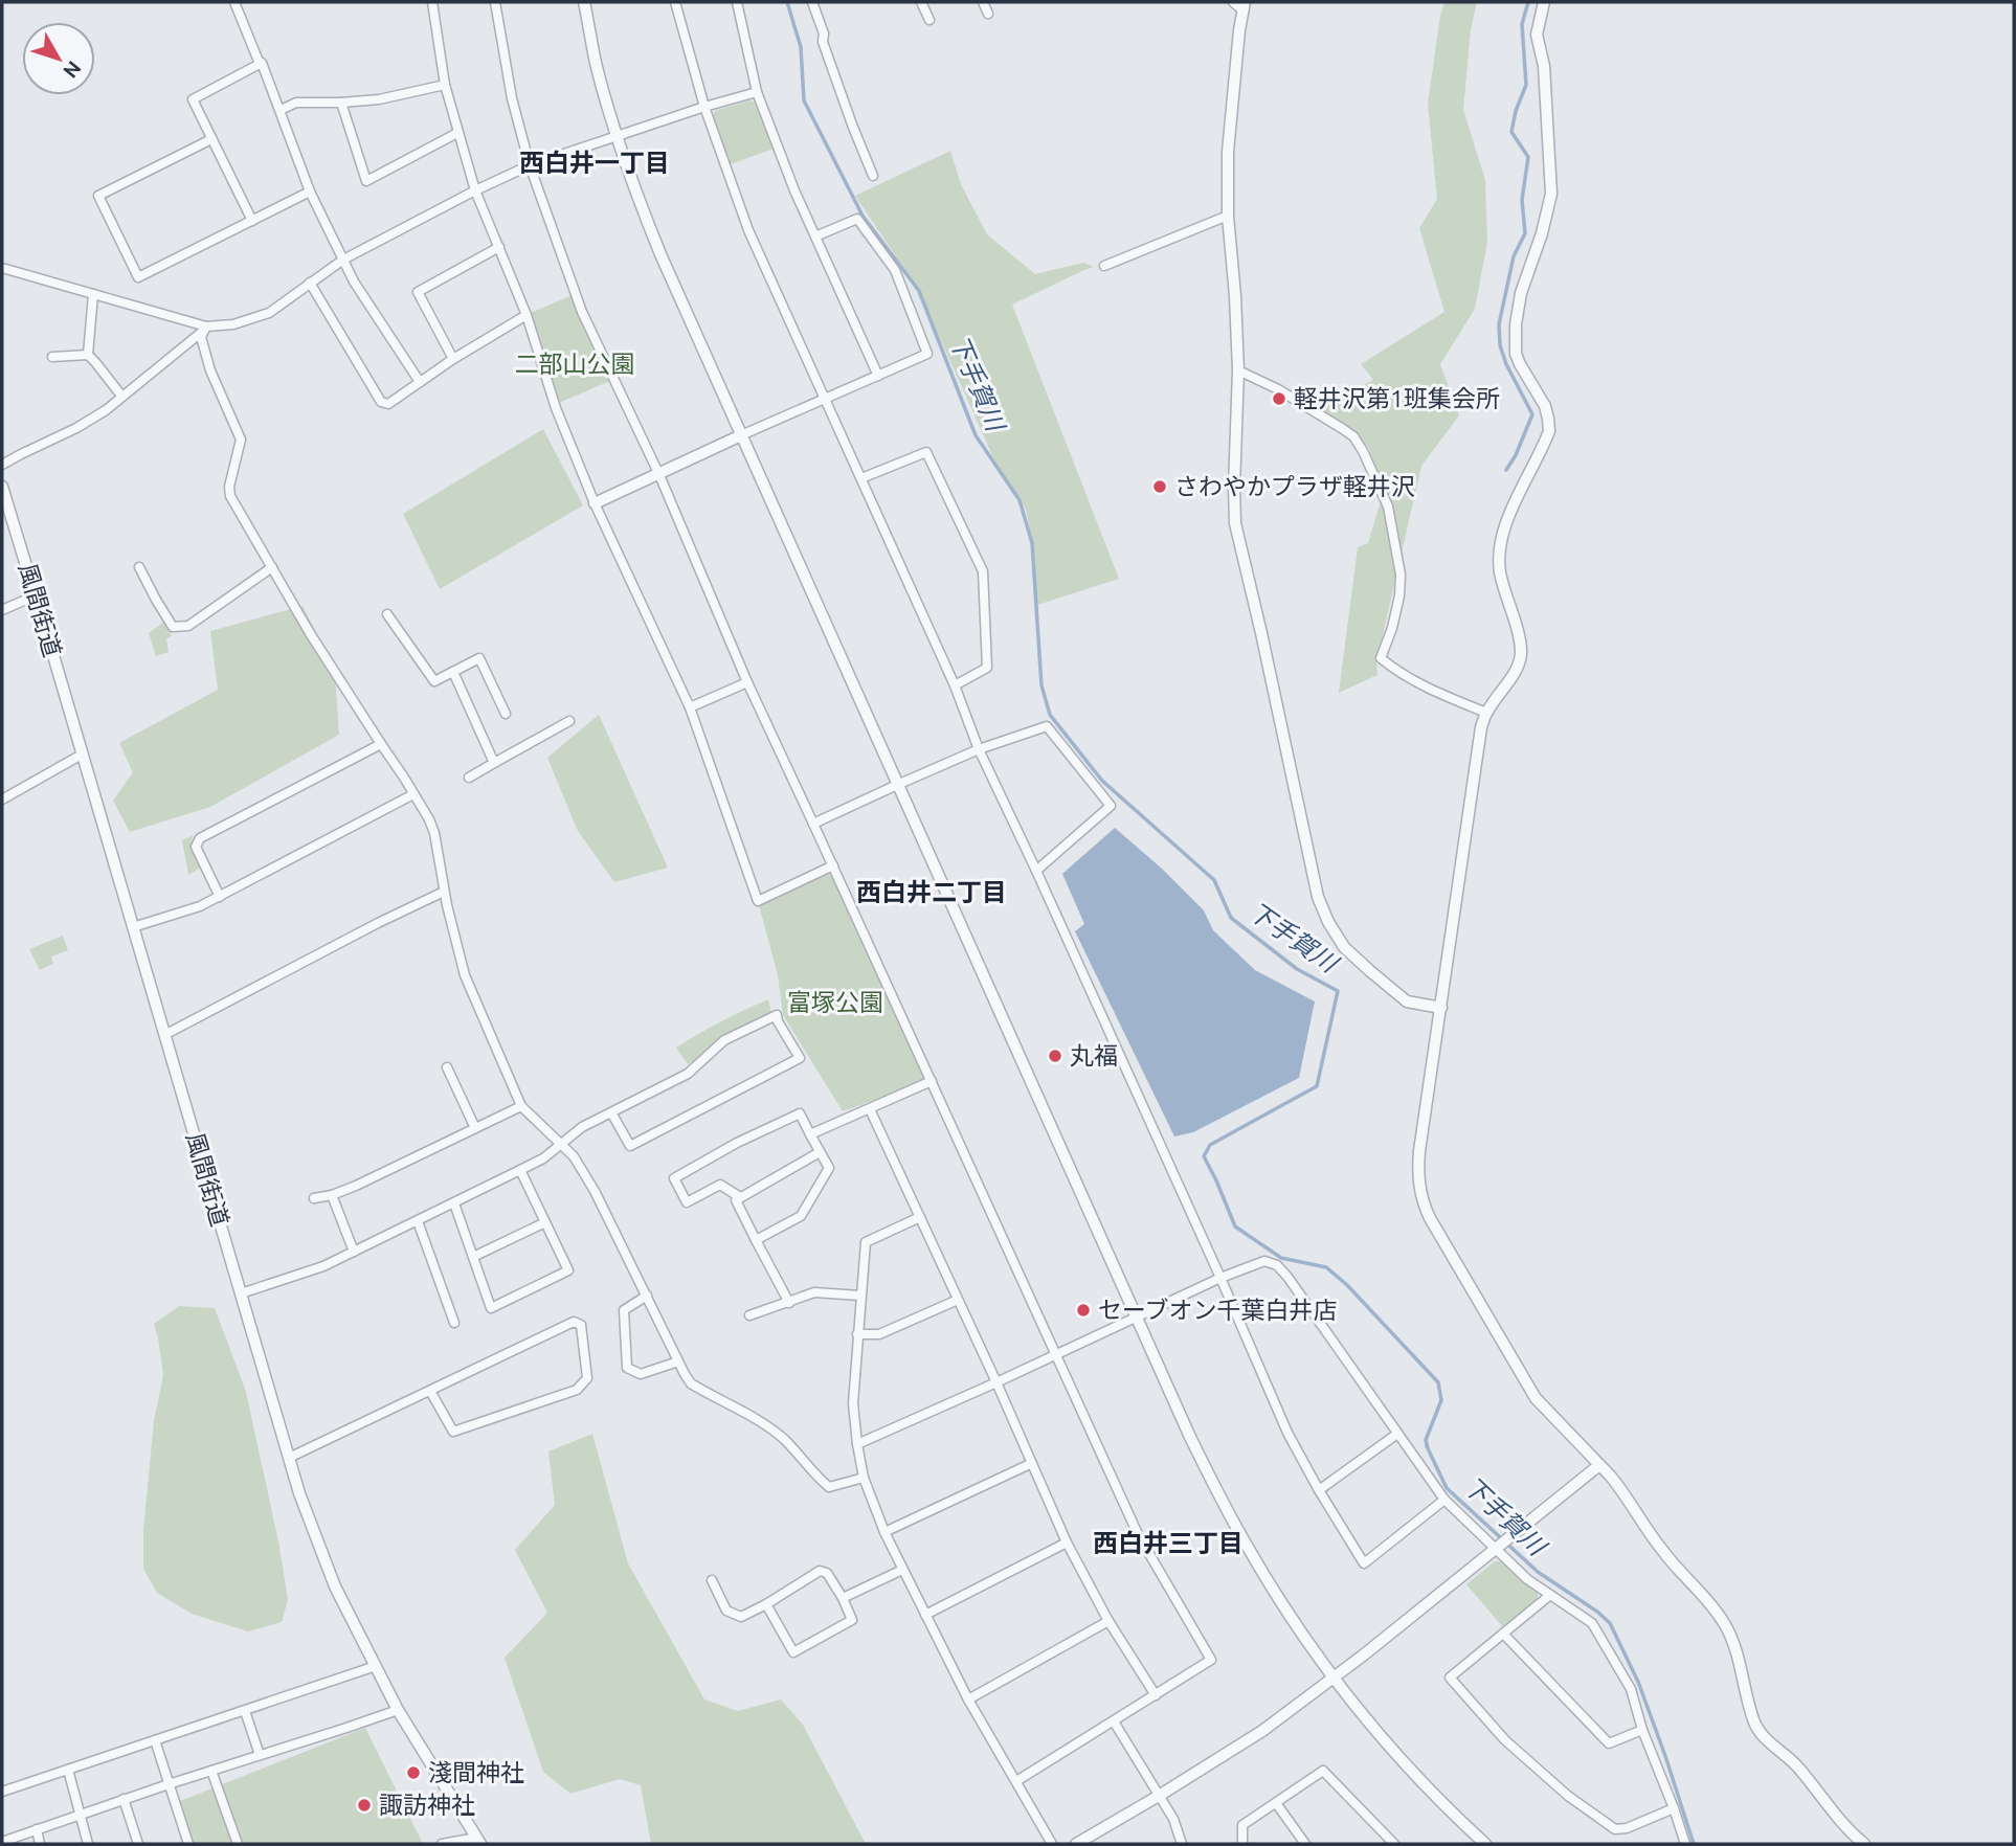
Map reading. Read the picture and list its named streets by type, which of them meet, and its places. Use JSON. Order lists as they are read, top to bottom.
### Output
{
  "streets": {
    "street": ["風間街道"]
  },
  "districts": ["西白井一丁目", "西白井二丁目", "西白井三丁目"],
  "water": ["下手賀川"],
  "parks": ["二部山公園", "富塚公園"],
  "places": [
    "軽井沢第1班集会所",
    "さわやかプラザ軽井沢",
    "丸福",
    "セーブオン千葉白井店",
    "淺間神社",
    "諏訪神社"
  ],
  "north": "bottom right"
}
